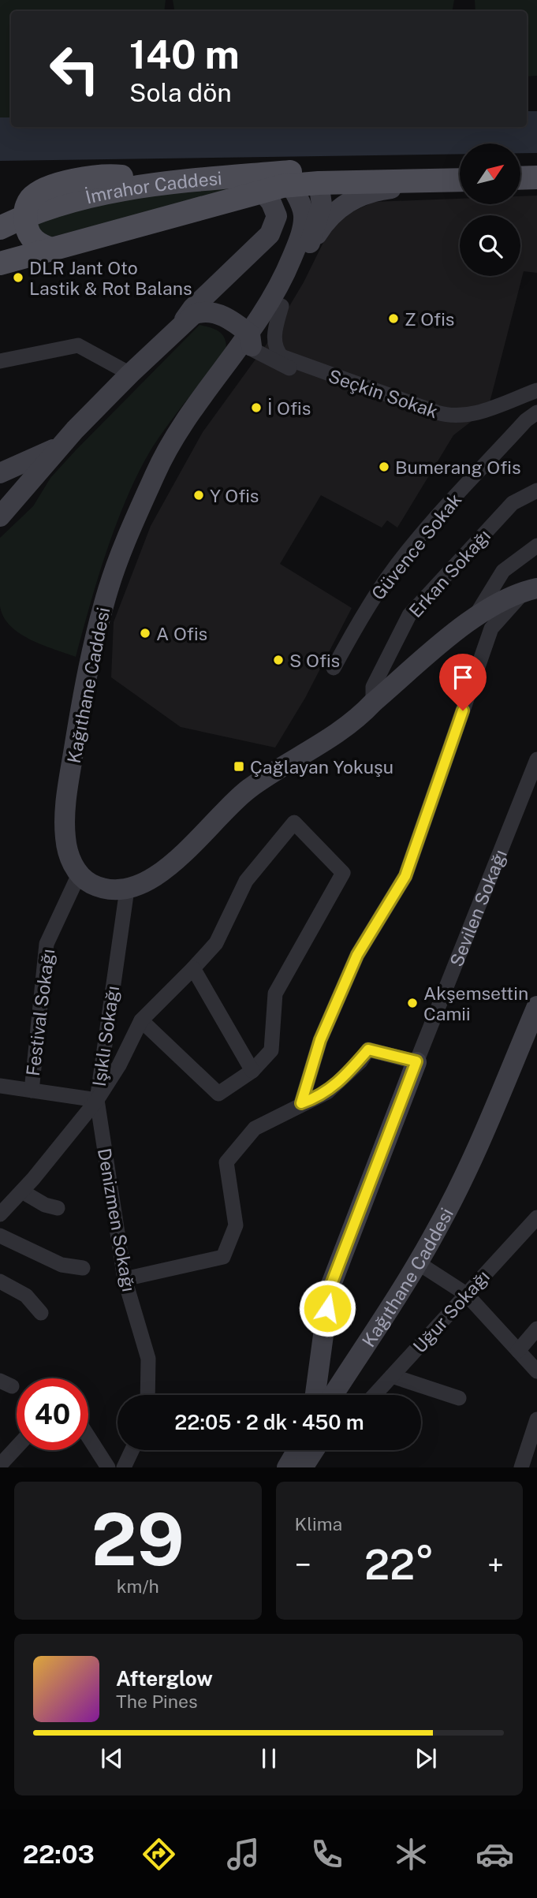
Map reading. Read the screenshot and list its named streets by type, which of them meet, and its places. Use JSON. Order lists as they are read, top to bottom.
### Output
{
  "streets": {
    "main road": ["İmrahor Caddesi", "Kağıthane Caddesi", "Sevilen Sokağı"],
    "street": [
      "Seçkin Sokak",
      "Güvence Sokak",
      "Erkan Sokağı",
      "Festival Sokağı",
      "Işıklı Sokağı",
      "Denizmen Sokağı",
      "Uğur Sokağı"
    ]
  },
  "crossings": [
    ["İmrahor Caddesi", "Kağıthane Caddesi"],
    ["Seçkin Sokak", "Kağıthane Caddesi"],
    ["Kağıthane Caddesi", "Festival Sokağı"],
    ["Işıklı Sokağı", "Denizmen Sokağı"]
  ],
  "places": {
    "other": [
      "DLR Jant Oto Lastik & Rot Balans",
      "Z Ofis",
      "İ Ofis",
      "Bumerang Ofis",
      "Y Ofis",
      "A Ofis",
      "S Ofis",
      "Akşemsettin Camii"
    ],
    "transit": ["Çağlayan Yokuşu"]
  },
  "north": "top right",
  "page": {
    "turn": ["140 m", "Sola dön"],
    "limit": "40",
    "trip": "22:05 · 2 dk · 450 m",
    "tile": [
      ["29", "km/h"],
      "Klima"
    ],
    "heat": ["−", "22°", "+"],
    "song": ["Afterglow", "The Pines"],
    "tabs": "22:03"
  }
}
